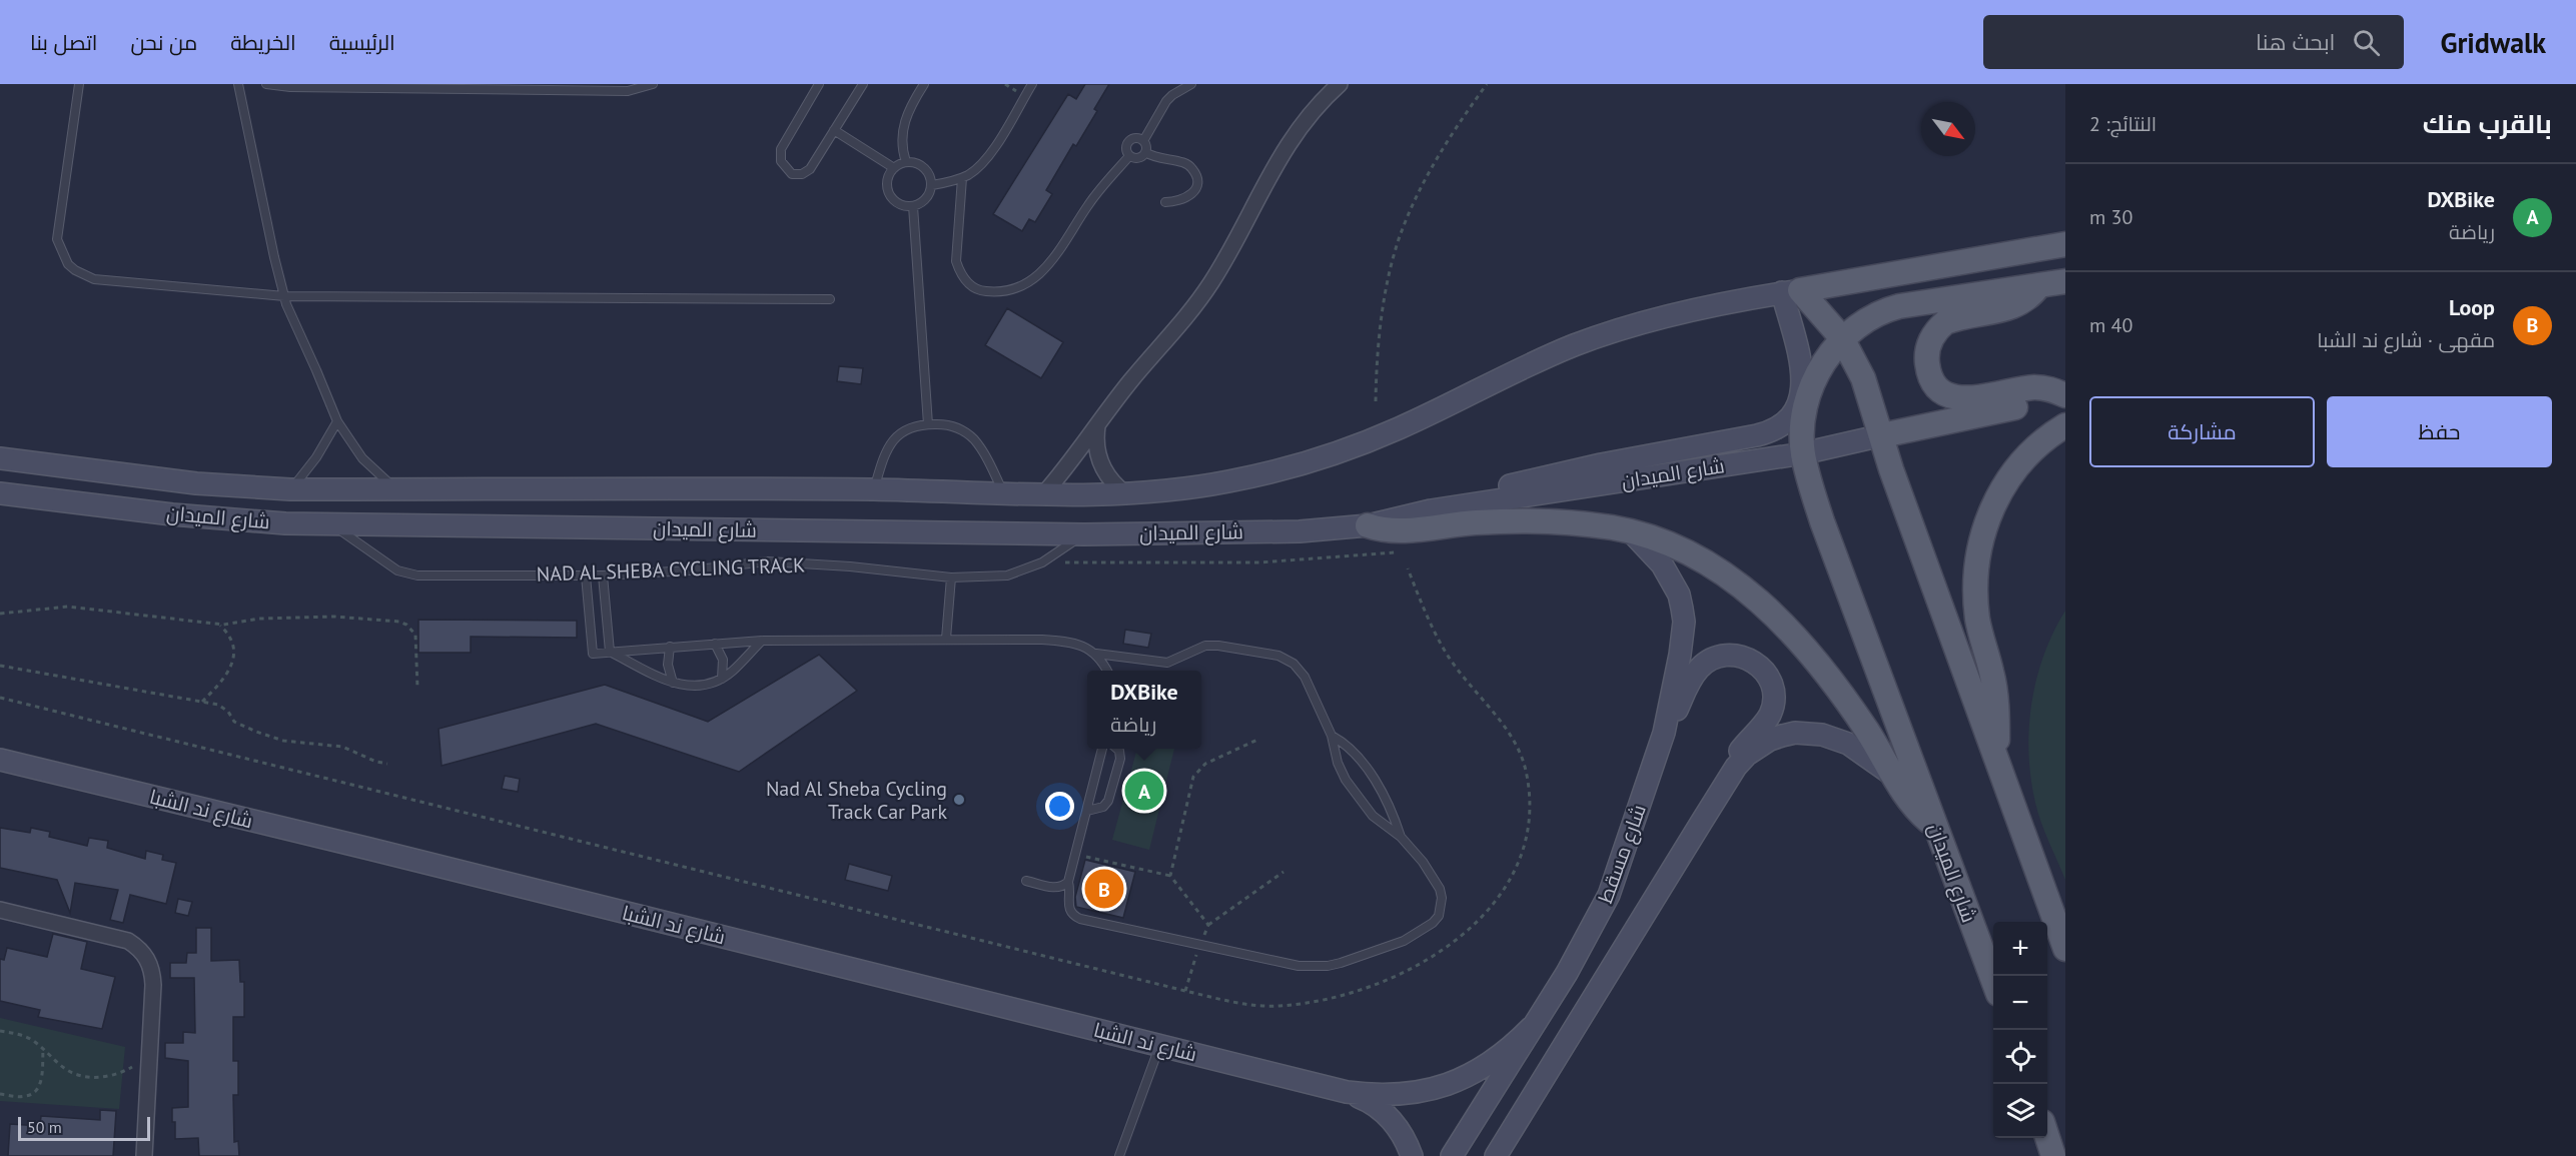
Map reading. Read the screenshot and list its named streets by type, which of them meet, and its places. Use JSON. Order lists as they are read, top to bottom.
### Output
{
  "streets": {
    "main road": ["شارع الميدان"],
    "street": ["شارع ند الشبا", "شارع مسقط"],
    "lane": ["NAD AL SHEBA CYCLING TRACK"]
  },
  "crossings": [
    ["شارع الميدان", "NAD AL SHEBA CYCLING TRACK"],
    ["شارع ند الشبا", "شارع مسقط"]
  ],
  "places": ["Nad Al Sheba Cycling Track Car Park"],
  "scale_bar": "50 m",
  "north": "bottom right",
  "page": {
    "header": "Gridwalk",
    "search": "ابحث هنا",
    "nav": [
      "الرئيسية",
      "الخريطة",
      "من نحن",
      "اتصل بنا"
    ],
    "heading": ["بالقرب منك", "النتائج: 2"],
    "list": [
      {
        "mark": "A",
        "name": "DXBike",
        "note": "رياضة",
        "value": "30 m"
      },
      {
        "mark": "B",
        "name": "Loop",
        "note": "مقهى · شارع ند الشبا",
        "value": "40 m"
      }
    ],
    "buttons": ["حفظ", "مشاركة"],
    "popup": ["DXBike", "رياضة"],
    "pins": ["A", "B"],
    "map_buttons": ["+", "−"],
    "scale": "50 m"
  }
}
